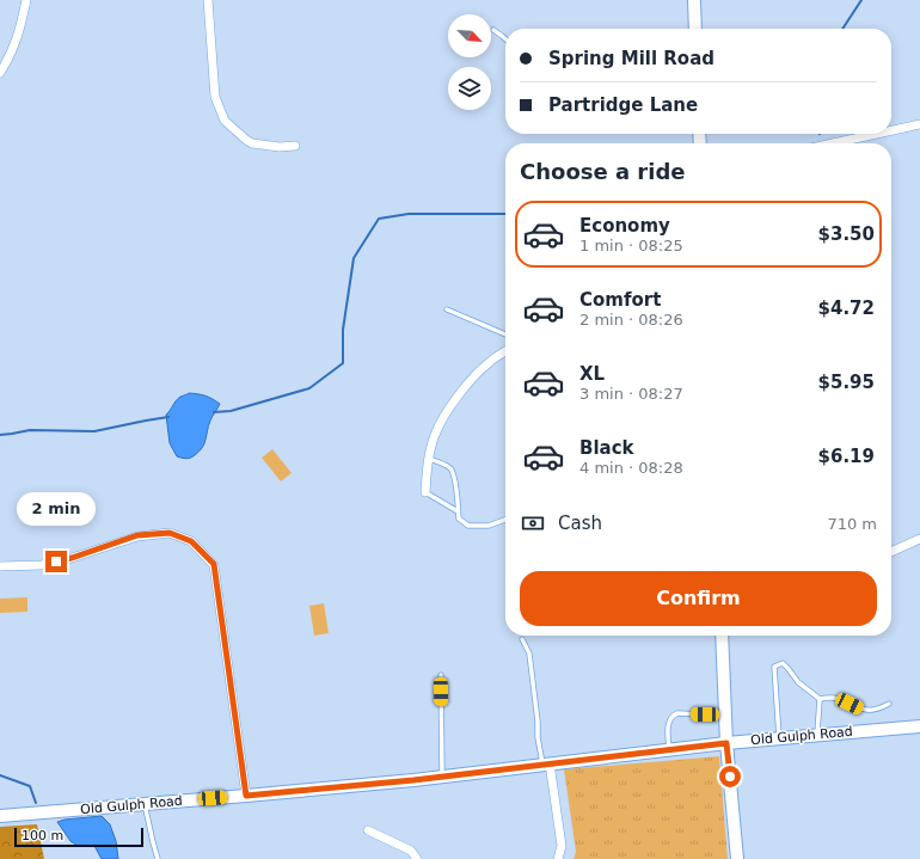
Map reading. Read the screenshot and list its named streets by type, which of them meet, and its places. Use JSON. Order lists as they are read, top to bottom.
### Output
{
  "streets": {
    "street": ["Old Gulph Road"]
  },
  "scale_bar": "100 m",
  "north": "bottom right",
  "page": {
    "banner": ["Spring Mill Road", "Partridge Lane"],
    "heading": "Choose a ride",
    "list": [
      {
        "name": "Economy",
        "note": "1 min · 08:25",
        "value": "$3.50"
      },
      {
        "name": "Comfort",
        "note": "2 min · 08:26",
        "value": "$4.72"
      },
      {
        "name": "XL",
        "note": "3 min · 08:27",
        "value": "$5.95"
      },
      {
        "name": "Black",
        "note": "4 min · 08:28",
        "value": "$6.19"
      }
    ],
    "bubble": "2 min",
    "pay": ["Cash", "710 m"],
    "buttons": "Confirm",
    "scale": "100 m"
  }
}
